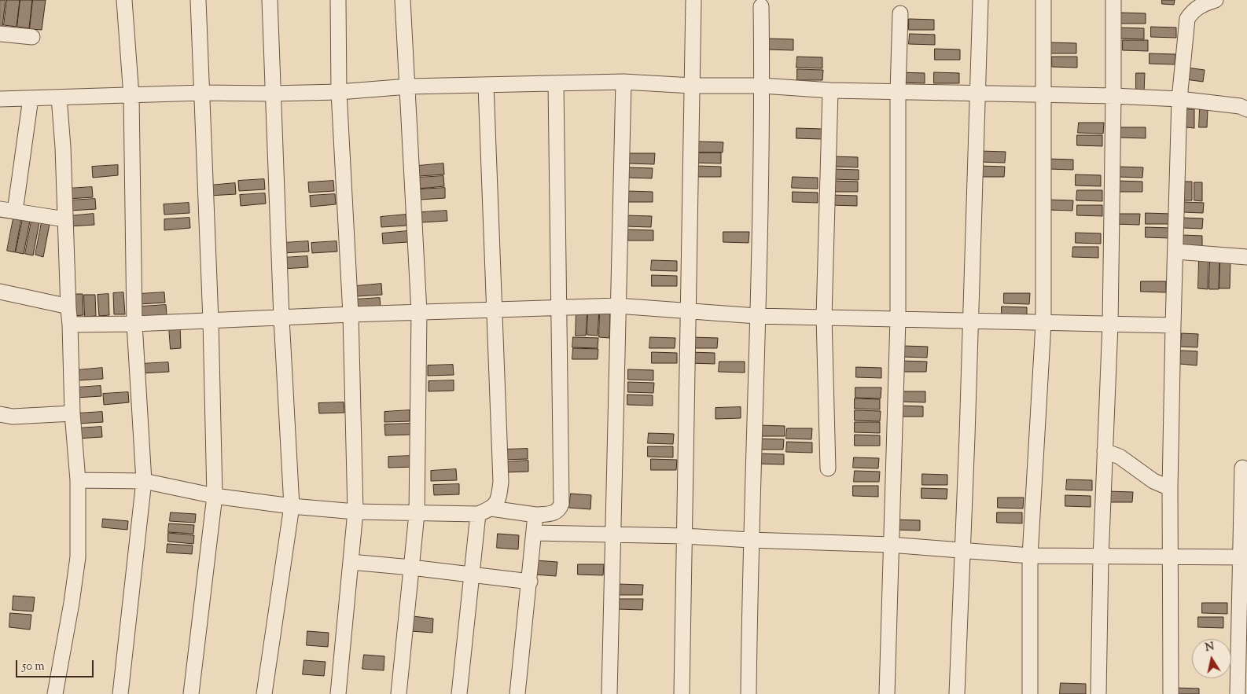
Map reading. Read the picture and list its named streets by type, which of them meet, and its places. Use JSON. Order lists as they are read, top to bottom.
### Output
{
  "scale_bar": "50 m",
  "north": "top"
}
